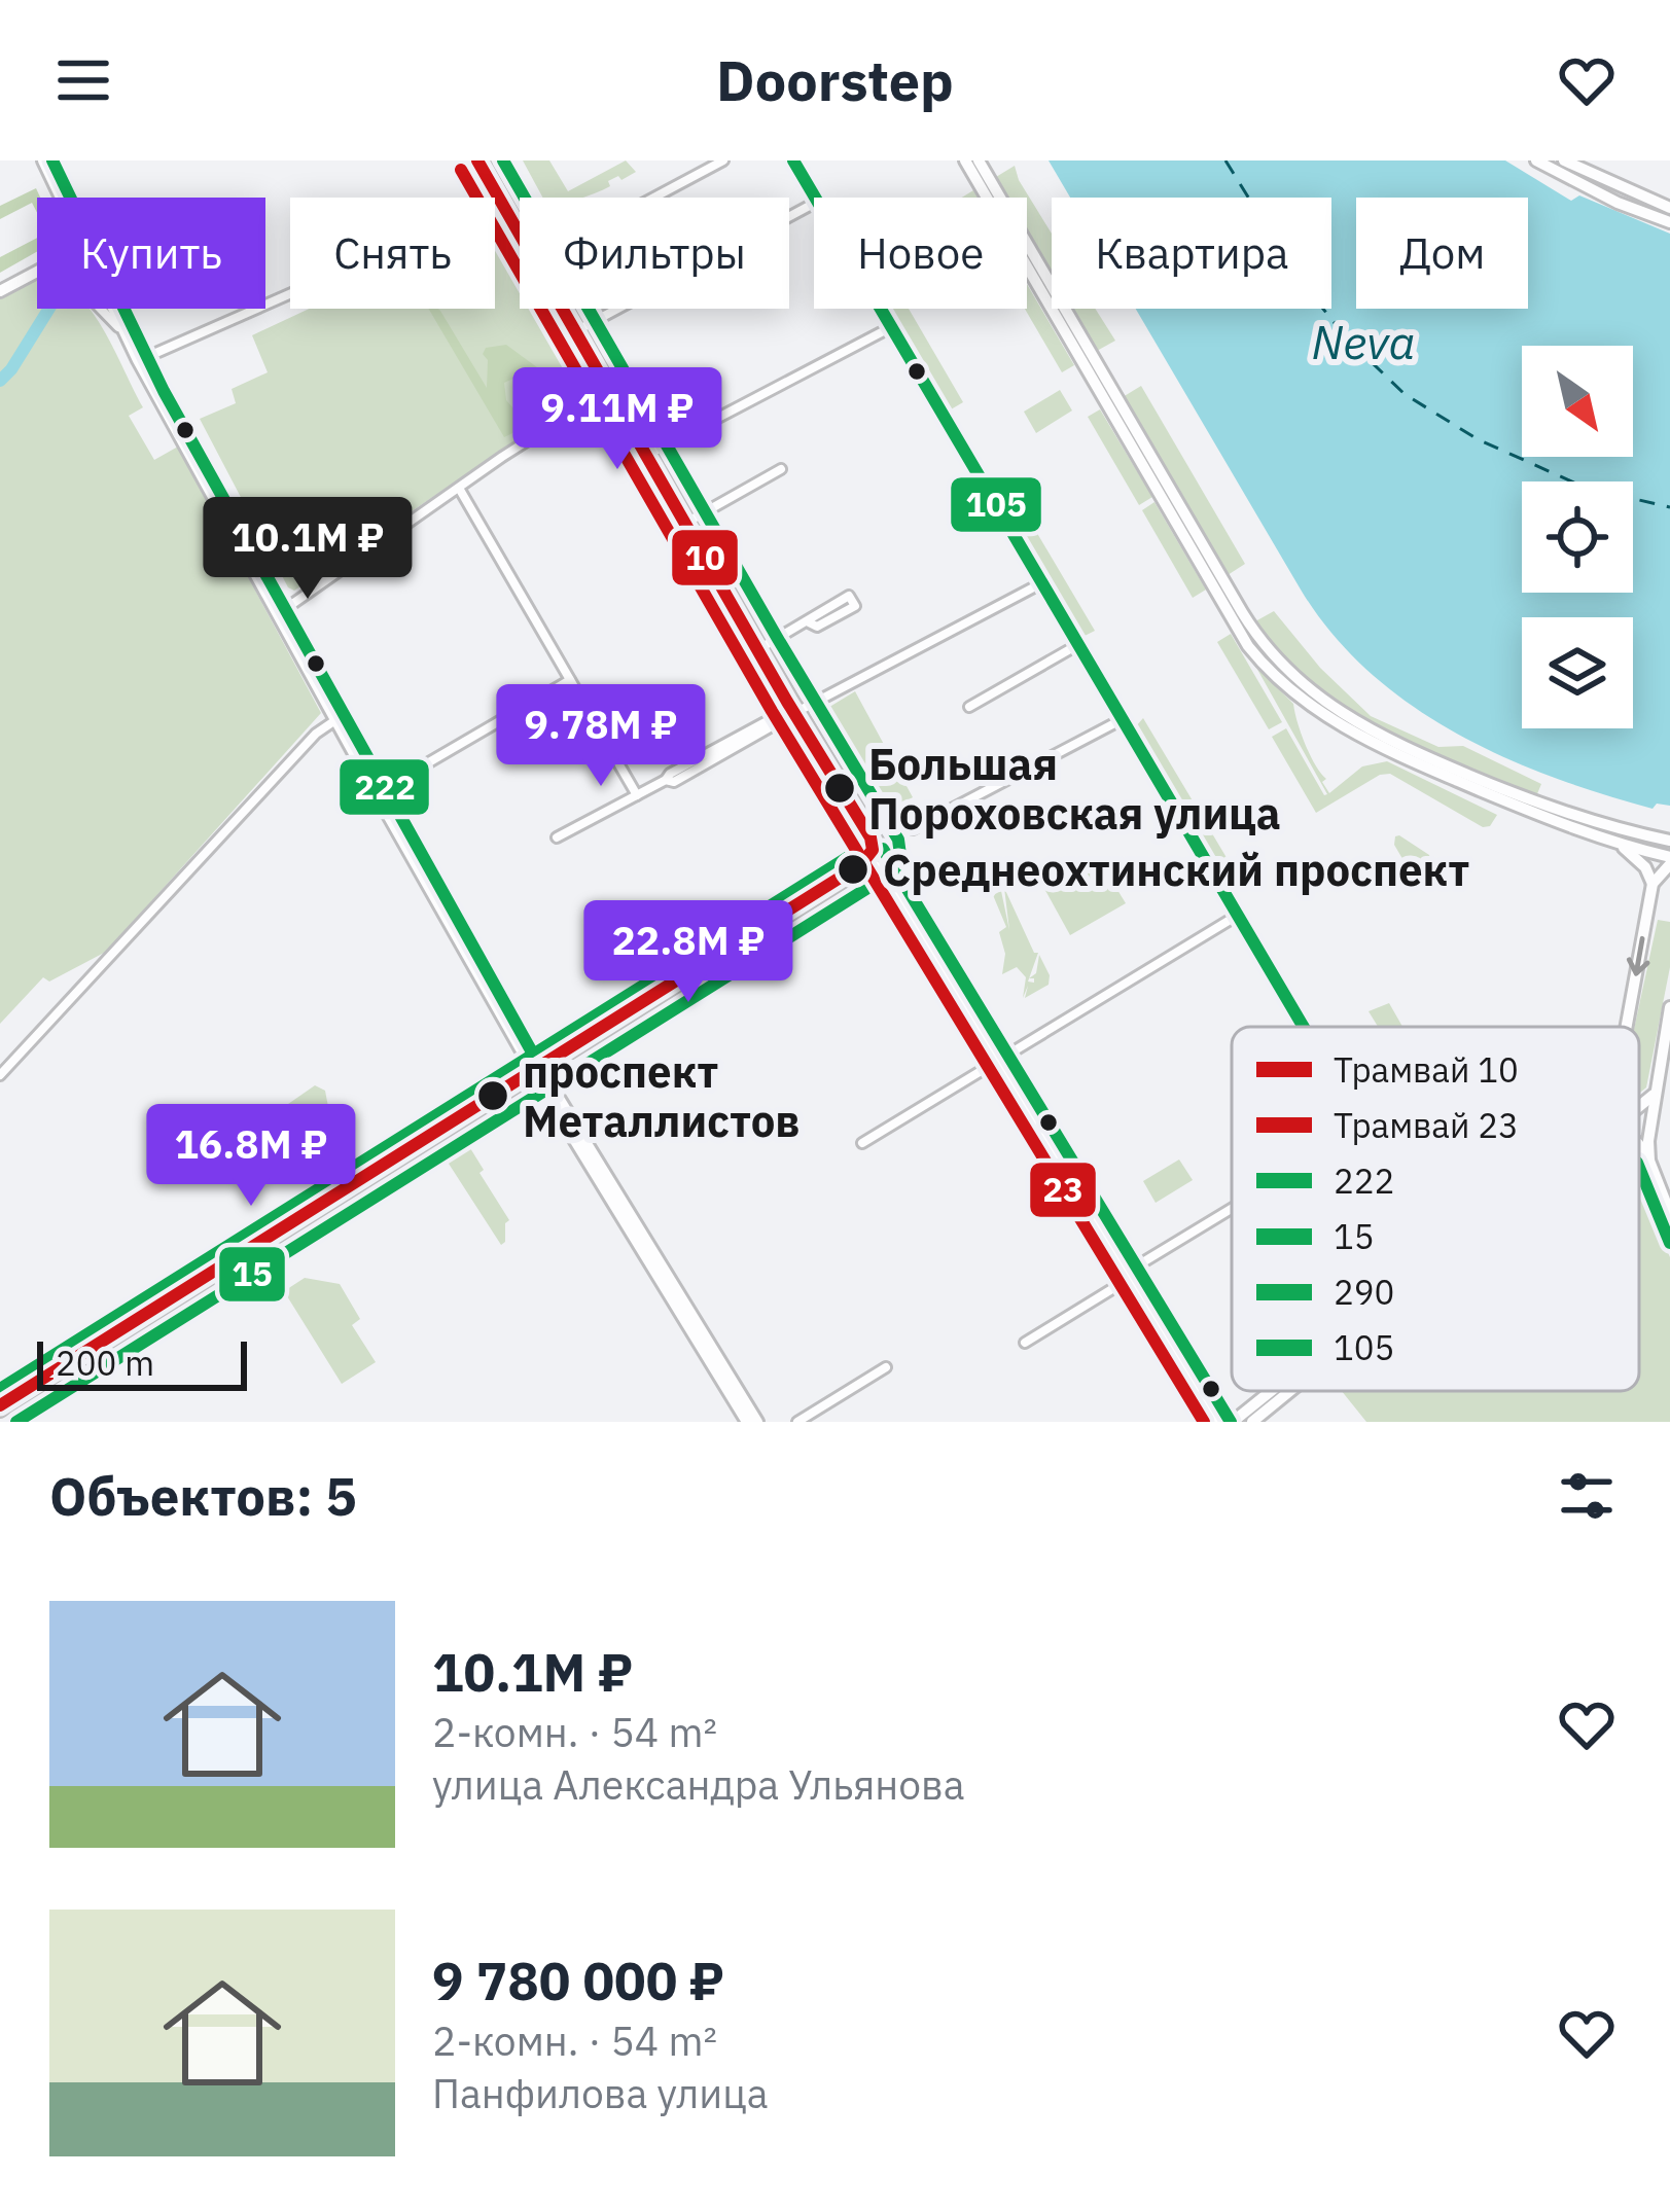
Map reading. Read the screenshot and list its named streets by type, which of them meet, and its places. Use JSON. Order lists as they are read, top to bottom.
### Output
{
  "water": ["Neva"],
  "places": ["Большая Пороховская улица", "Среднеохтинский проспект", "проспект Металлистов"],
  "lines": [
    "tram line 10",
    "transit line 222",
    "transit line 15",
    "transit line 105",
    "tram line 23",
    "transit line 290"
  ],
  "legend": [
    "Трамвай 10",
    "Трамвай 23",
    "222",
    "15",
    "290",
    "105"
  ],
  "scale_bar": "200 m",
  "north": "bottom right",
  "page": {
    "header": "Doorstep",
    "chip": [
      "Купить",
      "Снять",
      "Фильтры",
      "Новое",
      "Квартира",
      "Дом"
    ],
    "price": [
      "9.11M ₽",
      "10.1M ₽",
      "9.78M ₽",
      "22.8M ₽",
      "16.8M ₽"
    ],
    "scale": "200 m",
    "heading": "Объектов: 5",
    "list": [
      {
        "name": "10.1M ₽",
        "note": "2-комн. · 54 m² · улица Александра Ульянова"
      },
      {
        "name": "9 780 000 ₽",
        "note": "2-комн. · 54 m² · Панфилова улица"
      }
    ]
  }
}
